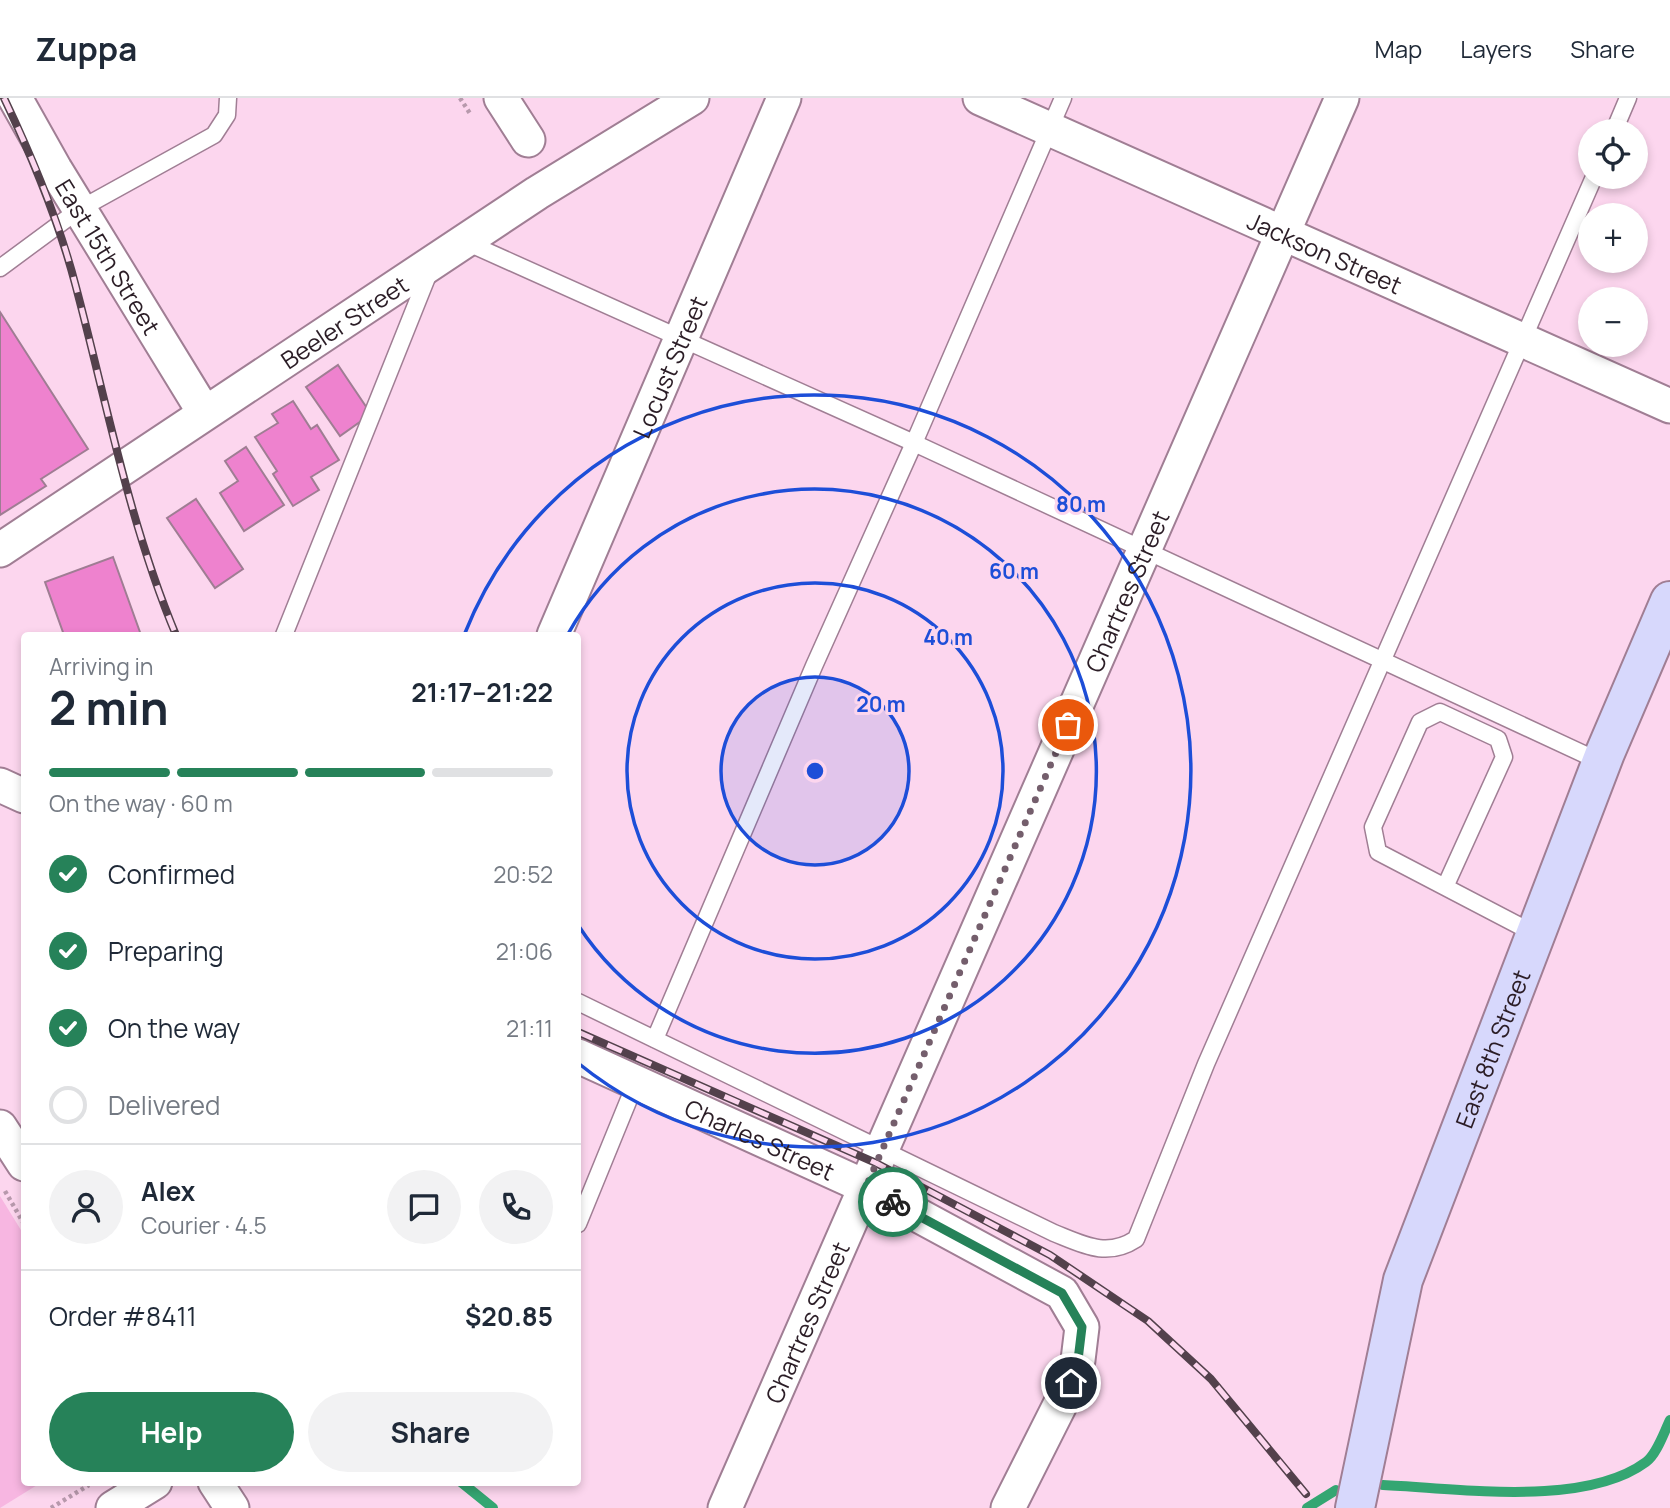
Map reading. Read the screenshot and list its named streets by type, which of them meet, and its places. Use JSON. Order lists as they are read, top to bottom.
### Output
{
  "streets": {
    "street": [
      "Jackson Street",
      "East 15th Street",
      "Beeler Street",
      "Locust Street",
      "Chartres Street",
      "East 8th Street",
      "Charles Street"
    ]
  },
  "crossings": [
    ["Jackson Street", "Chartres Street"],
    ["East 15th Street", "Beeler Street"],
    ["Chartres Street", "Charles Street"]
  ],
  "page": {
    "header": "Zuppa",
    "nav": ["Map", "Layers", "Share"],
    "map_buttons": ["+", "−"],
    "heading": ["2 min", "Arriving in", "21:17–21:22"],
    "panel": [
      "Alex",
      "Courier · 4.5",
      "Order #8411",
      "$20.85"
    ],
    "bar": "On the way · 60 m",
    "list": [
      ["Confirmed", "20:52"],
      ["Preparing", "21:06"],
      ["On the way", "21:11"],
      "Delivered"
    ],
    "buttons": ["Help", "Share"]
  },
  "rings": [
    "80 m",
    "60 m",
    "40 m",
    "20 m"
  ]
}
